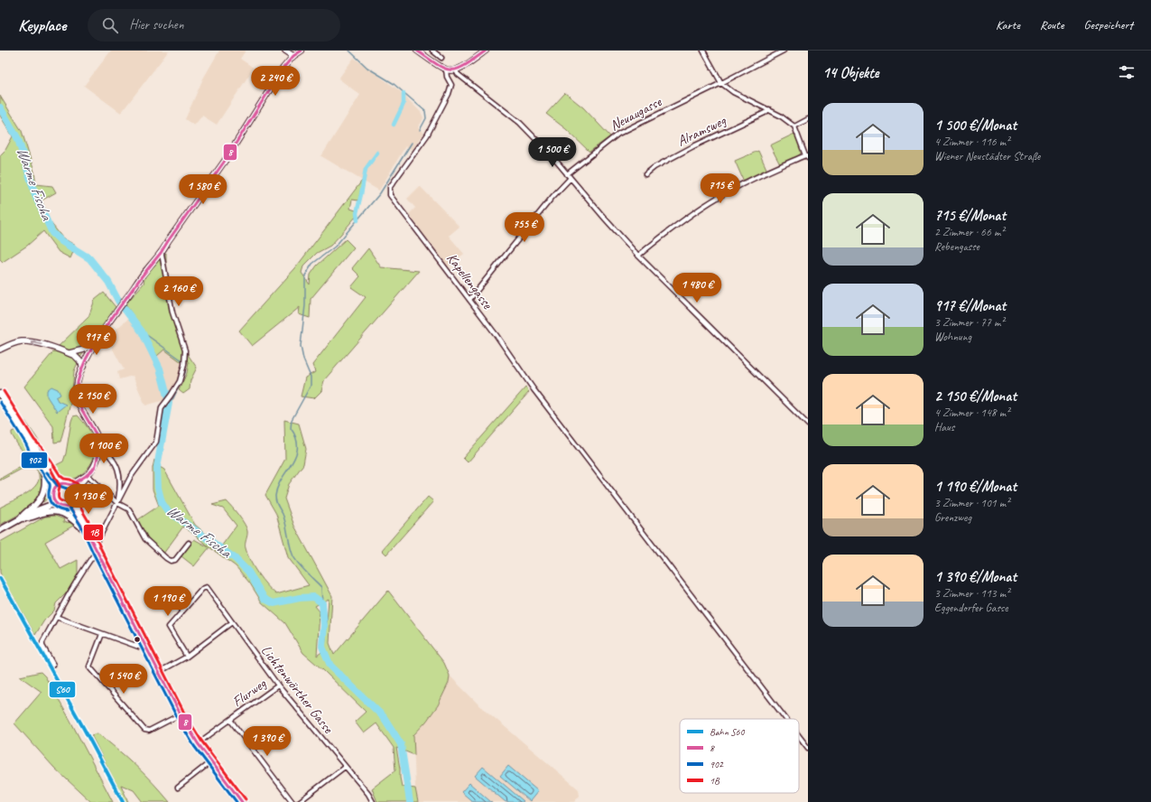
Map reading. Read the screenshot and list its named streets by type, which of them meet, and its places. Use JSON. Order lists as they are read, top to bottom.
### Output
{
  "streets": {
    "street": [
      "Neuaugasse",
      "Alramsweg",
      "Kapellengasse",
      "Lichtenwörther Gasse",
      "Flurweg"
    ]
  },
  "crossings": [
    ["Lichtenwörther Gasse", "Flurweg"]
  ],
  "water": ["Warme Fischa"],
  "lines": [
    "transit line 8",
    "transit line 1B",
    "transit line 902",
    "rail line S60"
  ],
  "legend": [
    "Bahn S60",
    "8",
    "902",
    "1B"
  ],
  "page": {
    "header": "Keyplace",
    "search": "Hier suchen",
    "nav": ["Karte", "Route", "Gespeichert"],
    "heading": "14 Objekte",
    "price": [
      "2 240 €",
      "1 500 €",
      "715 €",
      "1 580 €",
      "755 €",
      "1 480 €",
      "2 160 €",
      "917 €",
      "2 150 €",
      "1 100 €",
      "1 130 €",
      "1 190 €",
      "1 540 €",
      "1 390 €"
    ],
    "list": [
      {
        "name": "1 500 €/Monat",
        "note": "4 Zimmer · 116 m² · Wiener Neustädter Straße"
      },
      {
        "name": "715 €/Monat",
        "note": "2 Zimmer · 66 m² · Rebengasse"
      },
      {
        "name": "917 €/Monat",
        "note": "3 Zimmer · 77 m² · Wohnung"
      },
      {
        "name": "2 150 €/Monat",
        "note": "4 Zimmer · 148 m² · Haus"
      },
      {
        "name": "1 190 €/Monat",
        "note": "3 Zimmer · 101 m² · Grenzweg"
      },
      {
        "name": "1 390 €/Monat",
        "note": "3 Zimmer · 113 m² · Eggendorfer Gasse"
      }
    ]
  }
}
